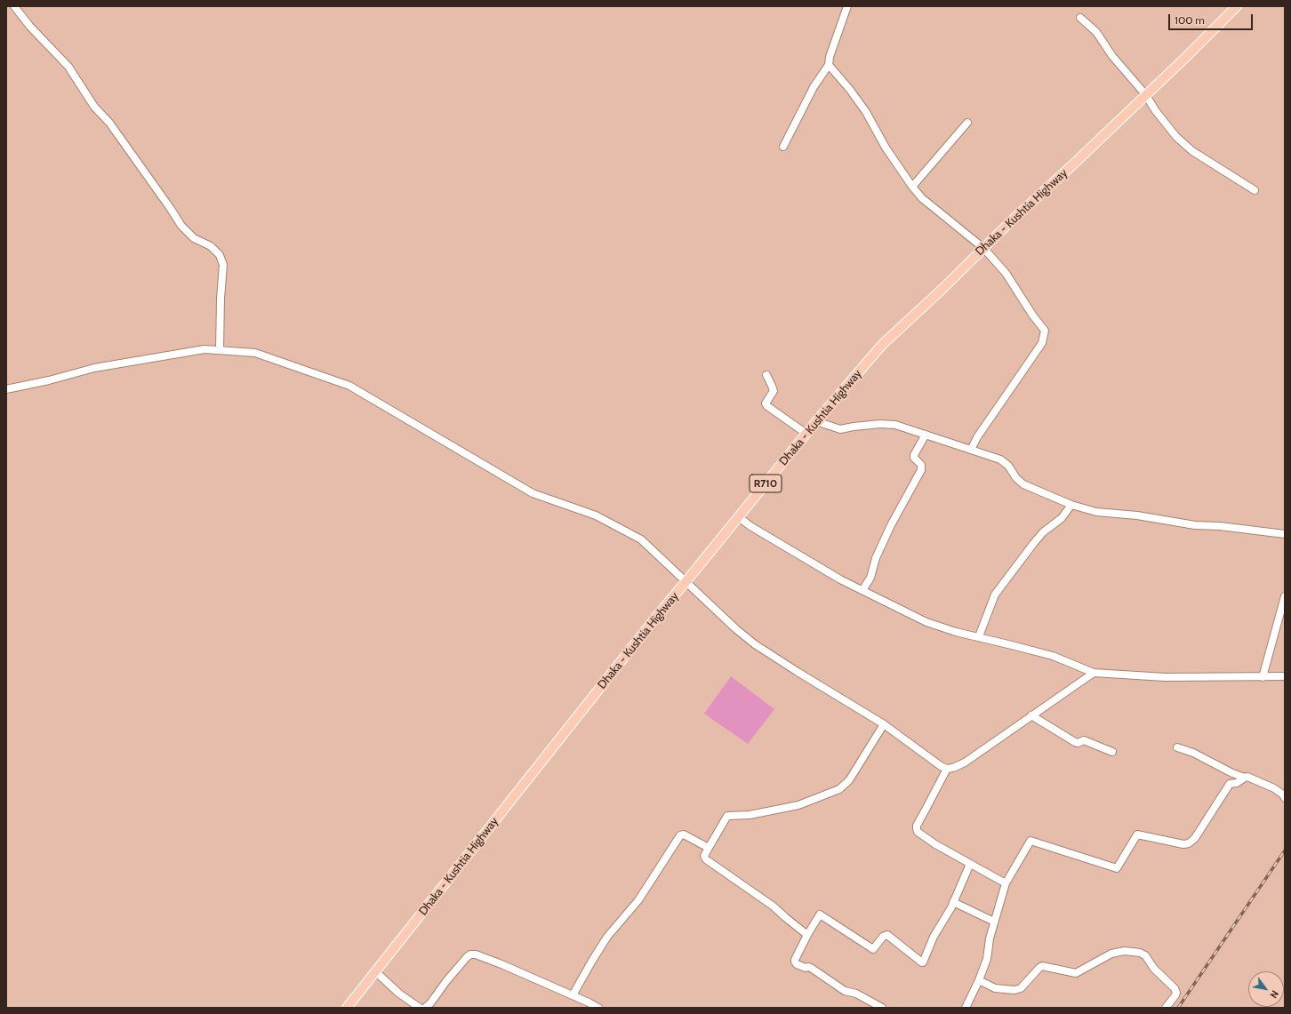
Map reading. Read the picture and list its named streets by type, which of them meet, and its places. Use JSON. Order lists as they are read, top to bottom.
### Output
{
  "streets": {
    "main road": ["Dhaka - Kushtia Highway", "R710"]
  },
  "scale_bar": "100 m",
  "north": "bottom right"
}
